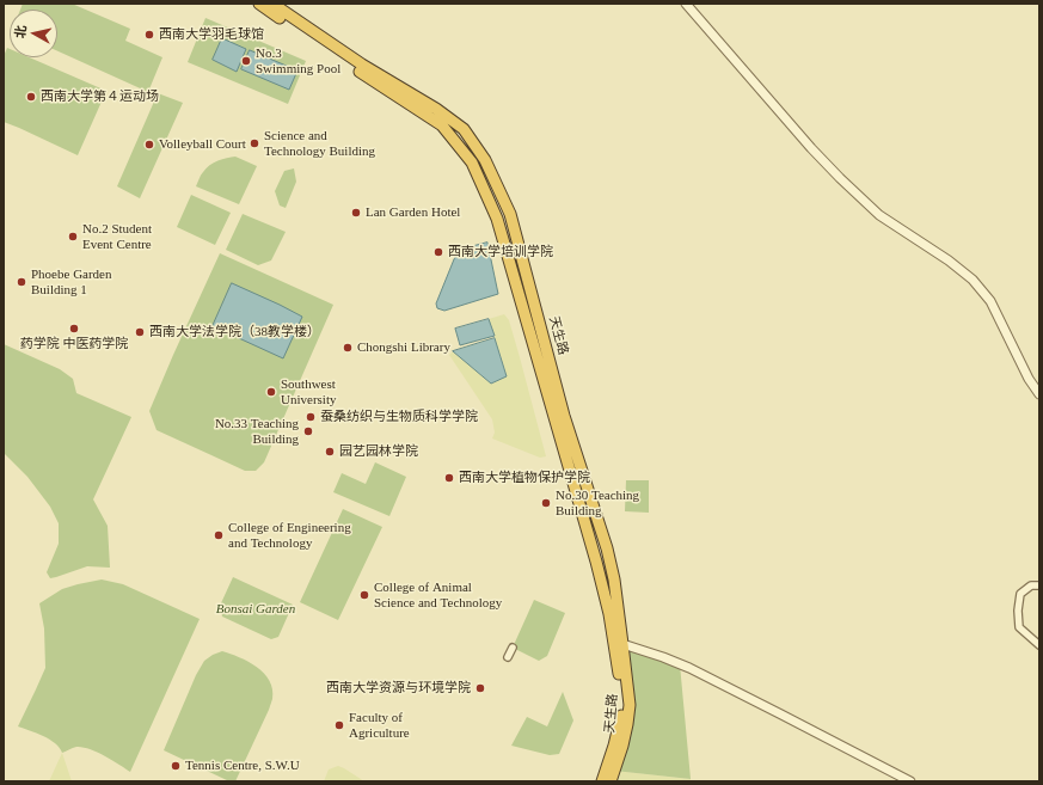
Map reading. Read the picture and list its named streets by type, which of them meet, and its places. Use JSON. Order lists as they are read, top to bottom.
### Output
{
  "streets": {
    "highway": ["天生路"]
  },
  "parks": ["Bonsai Garden"],
  "places": [
    "西南大学羽毛球馆",
    "No.3 Swimming Pool",
    "西南大学第４运动场",
    "Science and Technology Building",
    "Volleyball Court",
    "Lan Garden Hotel",
    "No.2 Student Event Centre",
    "西南大学培训学院",
    "Phoebe Garden Building 1",
    "药学院 中医药学院",
    "西南大学法学院（38教学楼）",
    "Chongshi Library",
    "Southwest University",
    "蚕桑纺织与生物质科学学院",
    "No.33 Teaching Building",
    "园艺园林学院",
    "西南大学植物保护学院",
    "No.30 Teaching Building",
    "College of Engineering and Technology",
    "College of Animal Science and Technology",
    "西南大学资源与环境学院",
    "Faculty of Agriculture",
    "Tennis Centre, S.W.U"
  ],
  "north": "left"
}
